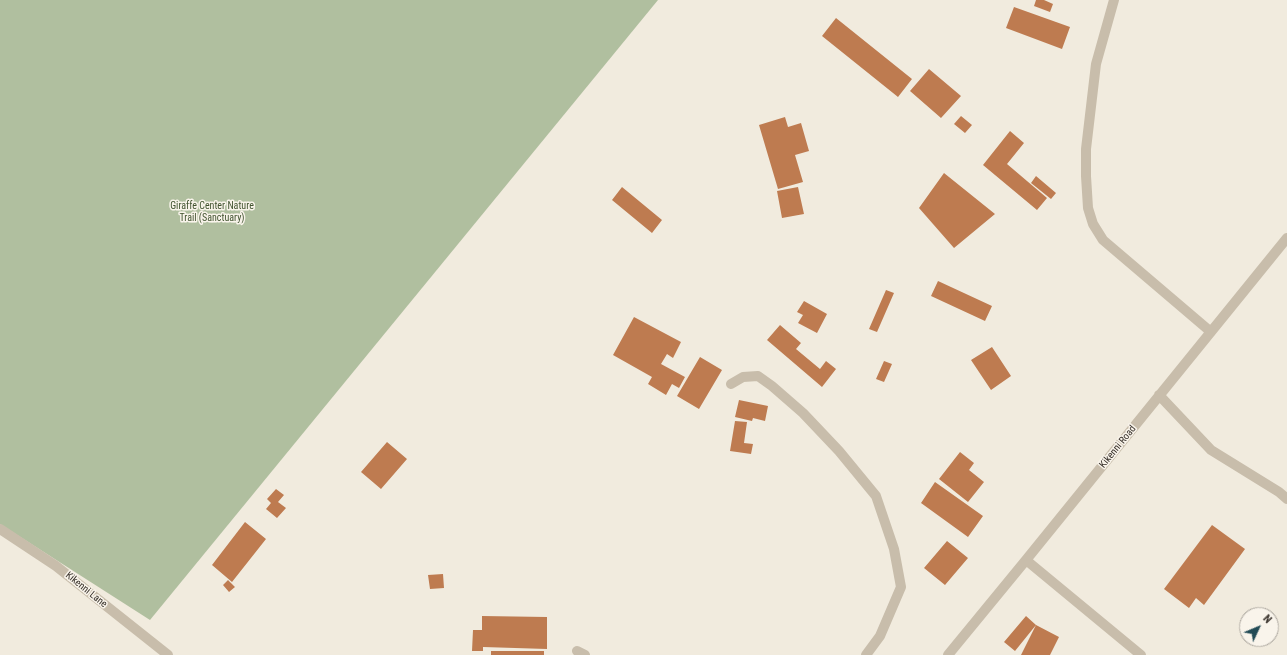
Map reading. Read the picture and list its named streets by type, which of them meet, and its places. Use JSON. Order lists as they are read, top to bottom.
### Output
{
  "streets": {
    "street": ["Kikenni Road", "Kikenni Lane"]
  },
  "parks": ["Giraffe Center Nature Trail (Sanctuary)"],
  "north": "top right"
}
